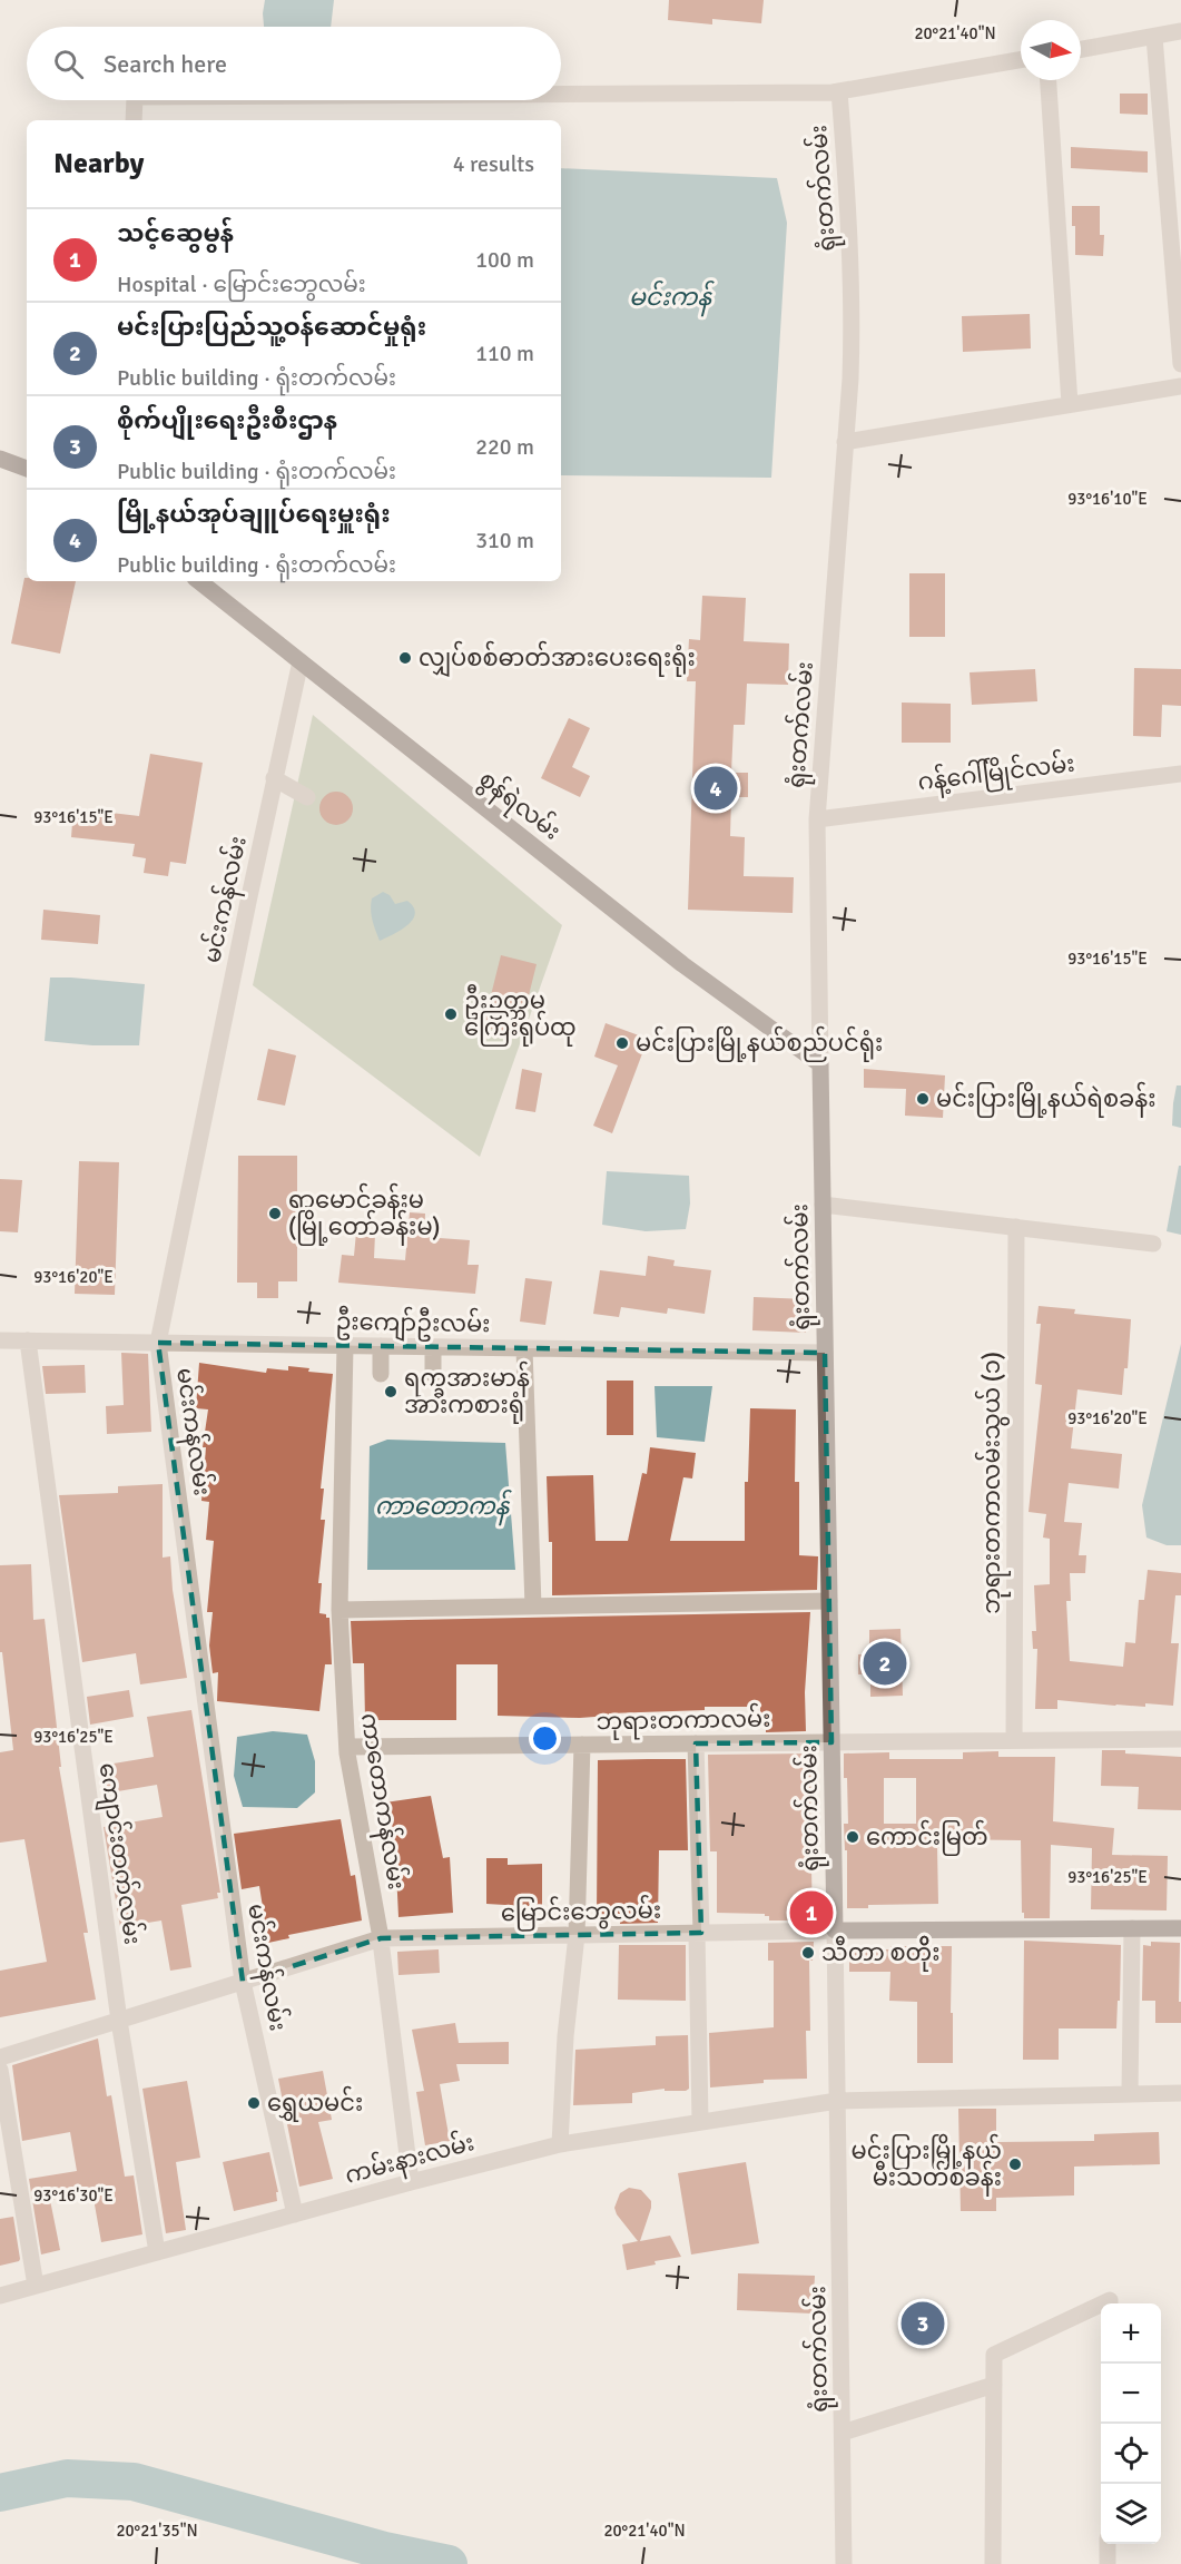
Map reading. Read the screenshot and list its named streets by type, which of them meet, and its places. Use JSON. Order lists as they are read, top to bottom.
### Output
{
  "streets": {
    "main road": ["ရုံးတက်လမ်း", "စွန်ရဲလမ်း", "မြောင်းဘွေလမ်း"],
    "street": [
      "ဂန့်ဂေါ်မြိုင်လမ်း",
      "မင်းကန်လမ်း",
      "ဦးကျော်ဦးလမ်း",
      "ဘုရားတကာလမ်းသွယ် (၁)",
      "ဘုရားတကာလမ်း",
      "ကာတောကန်လမ်း",
      "ကျောင်းတက်လမ်း",
      "ကမ်းနားလမ်း"
    ]
  },
  "crossings": [
    ["ရုံးတက်လမ်း", "ဂန့်ဂေါ်မြိုင်လမ်း"],
    ["ရုံးတက်လမ်း", "စွန်ရဲလမ်း"],
    ["ရုံးတက်လမ်း", "ဦးကျော်ဦးလမ်း"],
    ["ရုံးတက်လမ်း", "ဘုရားတကာလမ်း"],
    ["ရုံးတက်လမ်း", "မြောင်းဘွေလမ်း"],
    ["ရုံးတက်လမ်း", "ကမ်းနားလမ်း"],
    ["စွန်ရဲလမ်း", "မင်းကန်လမ်း"],
    ["မင်းကန်လမ်း", "ဦးကျော်ဦးလမ်း"],
    ["မင်းကန်လမ်း", "မြောင်းဘွေလမ်း"],
    ["မင်းကန်လမ်း", "ကမ်းနားလမ်း"],
    ["ဦးကျော်ဦးလမ်း", "ကာတောကန်လမ်း"],
    ["ဦးကျော်ဦးလမ်း", "ကျောင်းတက်လမ်း"],
    ["ဘုရားတကာလမ်းသွယ် (၁)", "ဘုရားတကာလမ်း"],
    ["ဘုရားတကာလမ်း", "ကာတောကန်လမ်း"],
    ["ကာတောကန်လမ်း", "မြောင်းဘွေလမ်း"],
    ["ကာတောကန်လမ်း", "ကမ်းနားလမ်း"],
    ["ကျောင်းတက်လမ်း", "မြောင်းဘွေလမ်း"],
    ["ကျောင်းတက်လမ်း", "ကမ်းနားလမ်း"]
  ],
  "water": ["မင်းကန်", "ကာတောကန်"],
  "places": [
    "လျှပ်စစ်ဓာတ်အားပေးရေးရုံး",
    "ဦးဥတ္တမ ကြေးရုပ်ထု",
    "မင်းပြားမြို့နယ်စည်ပင်ရုံး",
    "မင်းပြားမြို့နယ်ရဲစခန်း",
    "ရာမောင်ခန်းမ (မြို့တော်ခန်းမ)",
    "ရက္ခအားမာန် အားကစားရုံ",
    "ကောင်းမြတ်",
    "သီတာ စတိိုး",
    "ရွှေယမင်း",
    "မင်းပြားမြို့နယ် မီးသတ်စခန်း"
  ],
  "north": "right",
  "page": {
    "search": "Search here",
    "heading": ["Nearby", "4 results"],
    "list": [
      {
        "mark": "1",
        "name": "သင့်ဆွေမွန်",
        "note": "Hospital · မြောင်းဘွေလမ်း",
        "value": "100 m"
      },
      {
        "mark": "2",
        "name": "မင်းပြားပြည်သူ့ဝန်ဆောင်မှုရုံး",
        "note": "Public building · ရုံးတက်လမ်း",
        "value": "110 m"
      },
      {
        "mark": "3",
        "name": "စိုက်ပျိုးရေးဦးစီးဌာန",
        "note": "Public building · ရုံးတက်လမ်း",
        "value": "220 m"
      },
      {
        "mark": "4",
        "name": "မြို့နယ်အုပ်ချူပ်ရေးမှူးရုံး",
        "note": "Public building · ရုံးတက်လမ်း",
        "value": "310 m"
      }
    ],
    "pins": [
      "4",
      "2",
      "1",
      "3"
    ],
    "map_buttons": ["+", "−"]
  },
  "coordinates": [
    "20°21'40\"N",
    "93°16'10\"E",
    "93°16'15\"E",
    "93°16'20\"E",
    "93°16'25\"E",
    "93°16'30\"E",
    "20°21'35\"N"
  ]
}
